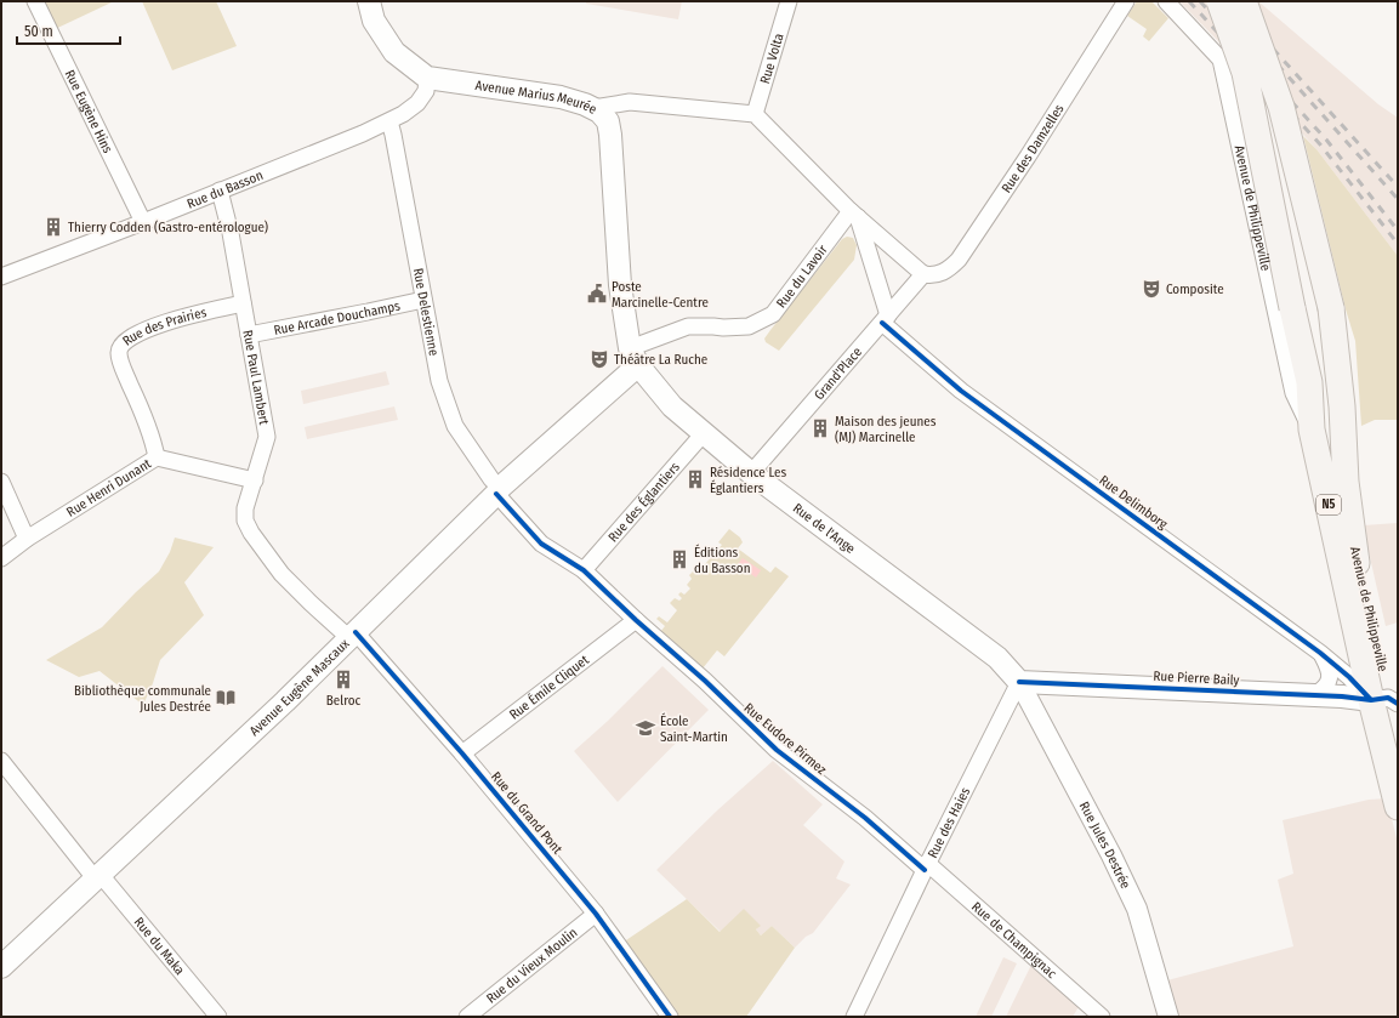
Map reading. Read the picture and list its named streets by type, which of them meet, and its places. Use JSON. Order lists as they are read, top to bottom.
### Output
{
  "streets": {
    "main road": [
      "Avenue Marius Meurée",
      "Avenue de Philippeville",
      "N5",
      "Rue de l'Ange",
      "Rue Pierre Baily",
      "Avenue Eugène Mascaux"
    ],
    "street": [
      "Rue Volta",
      "Rue Eugène Hins",
      "Rue des Damzelles",
      "Rue du Basson",
      "Rue du Lavoir",
      "Rue Delestienne",
      "Rue Arcade Douchamps",
      "Rue des Prairies",
      "Grand'Place",
      "Rue Paul Lambert",
      "Rue Henri Dunant",
      "Rue des Églantiers",
      "Rue Delimborg",
      "Rue Émile Cliquet",
      "Rue Eudore Pirmez",
      "Rue du Grand Pont",
      "Rue des Haies",
      "Rue Jules Destrée",
      "Rue de Champignac",
      "Rue du Maka",
      "Rue du Vieux Moulin"
    ]
  },
  "crossings": [
    ["Avenue Marius Meurée", "Rue du Basson"],
    ["Avenue Marius Meurée", "Rue du Lavoir"],
    ["Avenue Marius Meurée", "Rue de l'Ange"],
    ["Avenue Marius Meurée", "Avenue Eugène Mascaux"],
    ["Rue Eugène Hins", "Rue du Basson"],
    ["Rue des Damzelles", "Grand'Place"],
    ["Rue du Basson", "Rue Delestienne"],
    ["Rue du Basson", "Rue Paul Lambert"],
    ["Avenue de Philippeville", "Rue Delimborg"],
    ["Avenue de Philippeville", "Rue Pierre Baily"],
    ["Rue du Lavoir", "Rue de l'Ange"],
    ["Rue du Lavoir", "Avenue Eugène Mascaux"],
    ["Rue Delestienne", "Rue Arcade Douchamps"],
    ["Rue Delestienne", "Rue des Églantiers"],
    ["Rue Delestienne", "Avenue Eugène Mascaux"],
    ["Rue Delestienne", "Rue Eudore Pirmez"],
    ["Rue Arcade Douchamps", "Rue Paul Lambert"],
    ["Rue des Prairies", "Rue Paul Lambert"],
    ["Rue des Prairies", "Rue Henri Dunant"],
    ["Grand'Place", "Rue Delimborg"],
    ["Grand'Place", "Rue de l'Ange"],
    ["Rue Paul Lambert", "Rue Henri Dunant"],
    ["Rue Paul Lambert", "Avenue Eugène Mascaux"],
    ["Rue Paul Lambert", "Rue du Grand Pont"],
    ["Rue des Églantiers", "Rue de l'Ange"],
    ["Rue des Églantiers", "Rue Eudore Pirmez"],
    ["Rue Delimborg", "Rue Pierre Baily"],
    ["Rue de l'Ange", "Rue Pierre Baily"],
    ["Rue de l'Ange", "Avenue Eugène Mascaux"],
    ["Rue de l'Ange", "Rue des Haies"],
    ["Rue de l'Ange", "Rue Jules Destrée"],
    ["Rue Pierre Baily", "Rue des Haies"],
    ["Rue Pierre Baily", "Rue Jules Destrée"],
    ["Avenue Eugène Mascaux", "Rue du Grand Pont"],
    ["Avenue Eugène Mascaux", "Rue du Maka"],
    ["Rue Émile Cliquet", "Rue Eudore Pirmez"],
    ["Rue Émile Cliquet", "Rue du Grand Pont"],
    ["Rue Eudore Pirmez", "Rue des Haies"],
    ["Rue Eudore Pirmez", "Rue de Champignac"],
    ["Rue du Grand Pont", "Rue du Vieux Moulin"],
    ["Rue des Haies", "Rue Jules Destrée"],
    ["Rue des Haies", "Rue de Champignac"]
  ],
  "places": {
    "building": [
      "Thierry Codden (Gastro-entérologue)",
      "Maison des jeunes (MJ) Marcinelle",
      "Résidence Les Églantiers",
      "Éditions du Basson",
      "Belroc"
    ],
    "theatre": ["Composite", "Théâtre La Ruche"],
    "public building": ["Poste Marcinelle-Centre"],
    "library": ["Bibliothèque communale Jules Destrée"],
    "school or university": ["École Saint-Martin"]
  },
  "scale_bar": "50 m"
}
